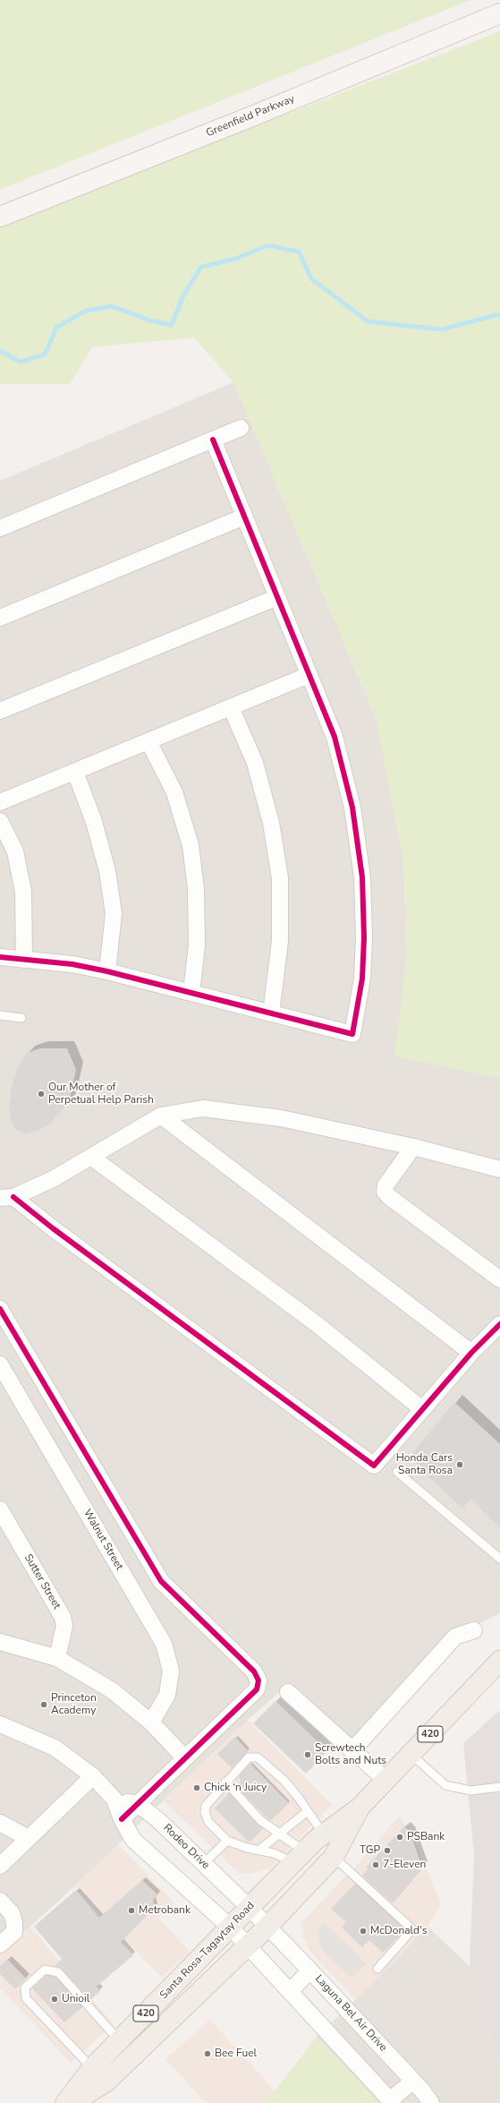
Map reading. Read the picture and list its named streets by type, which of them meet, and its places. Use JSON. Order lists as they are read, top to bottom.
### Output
{
  "streets": {
    "main road": ["Greenfield Parkway", "420", "Santa Rosa-Tagaytay Road"],
    "street": [
      "Walnut Street",
      "Sutter Street",
      "Rodeo Drive",
      "Laguna Bel Air Drive"
    ]
  },
  "crossings": [
    ["Rodeo Drive", "Santa Rosa-Tagaytay Road"],
    ["Rodeo Drive", "Laguna Bel Air Drive"],
    ["Santa Rosa-Tagaytay Road", "Laguna Bel Air Drive"]
  ],
  "places": [
    "Our Mother of Perpetual Help Parish",
    "Honda Cars Santa Rosa",
    "Princeton Academy",
    "Screwtech Bolts and Nuts",
    "Chick ‘n Juicy",
    "PSBank",
    "TGP",
    "7-Eleven",
    "Metrobank",
    "McDonald's",
    "Unioil",
    "Bee Fuel"
  ]
}
